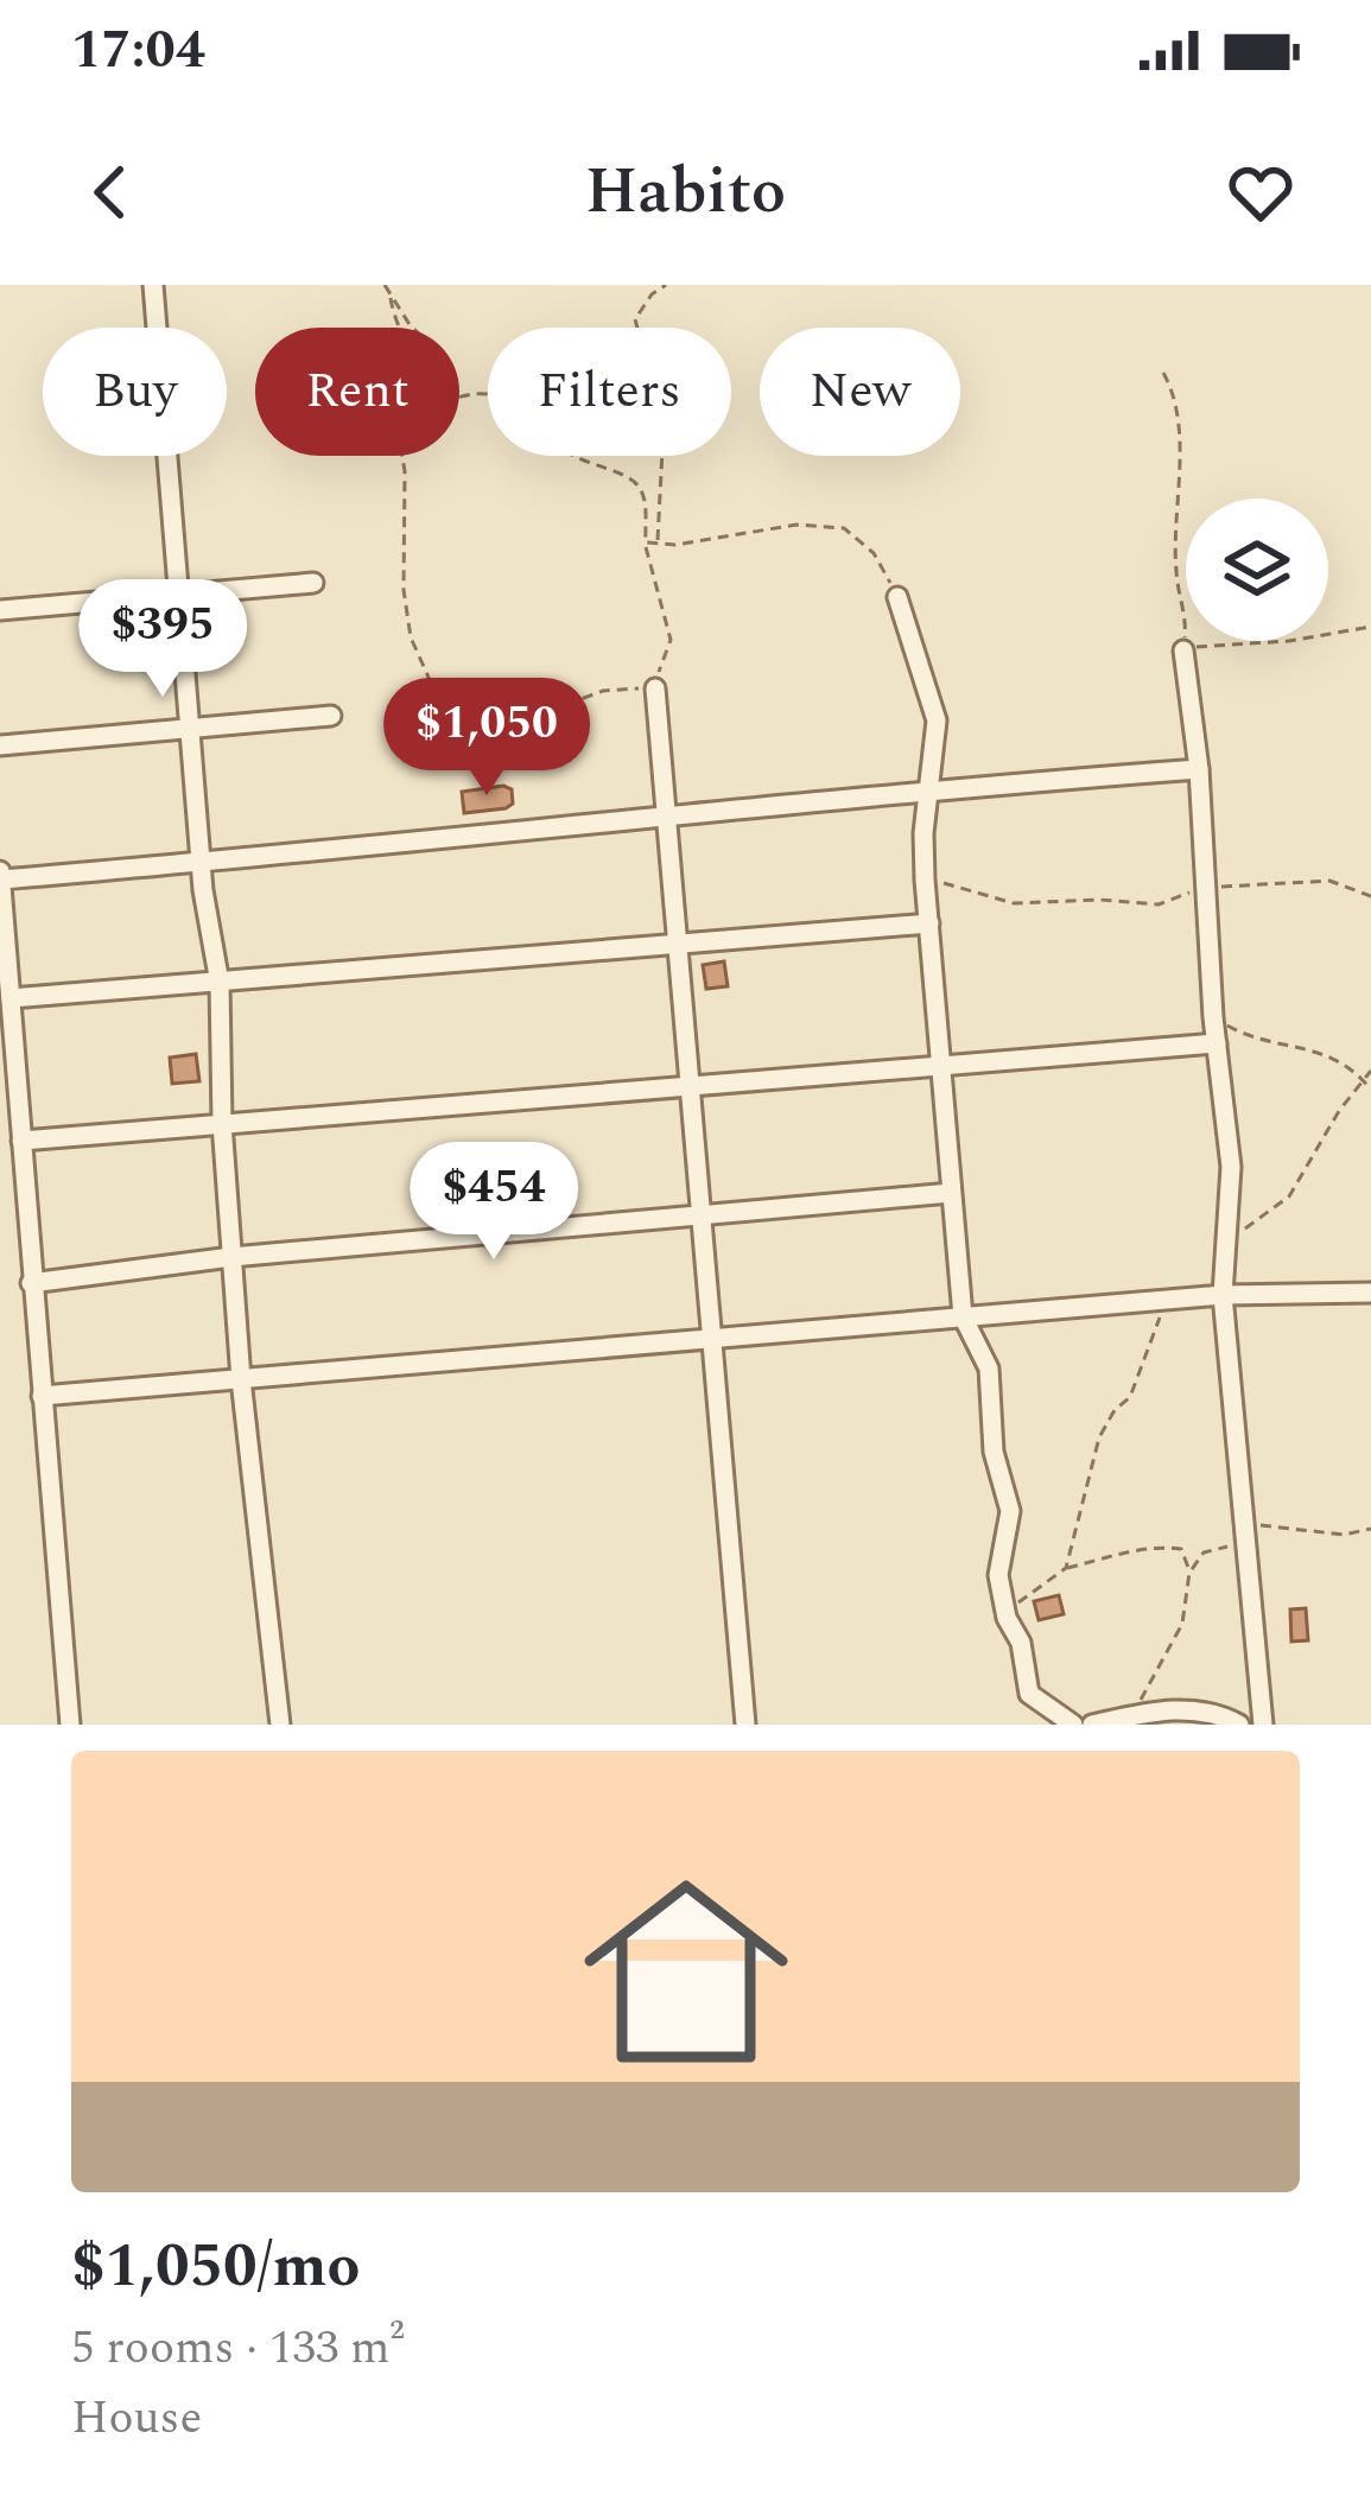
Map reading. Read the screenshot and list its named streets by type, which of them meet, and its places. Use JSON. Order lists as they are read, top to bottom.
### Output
{
  "page": {
    "status": "17:04",
    "header": "Habito",
    "chip": [
      "Buy",
      "Rent",
      "Filters",
      "New"
    ],
    "price": ["$395", "$1,050", "$454"],
    "list": [
      {
        "name": "$1,050/mo",
        "note": "5 rooms · 133 m² · House"
      }
    ]
  }
}
